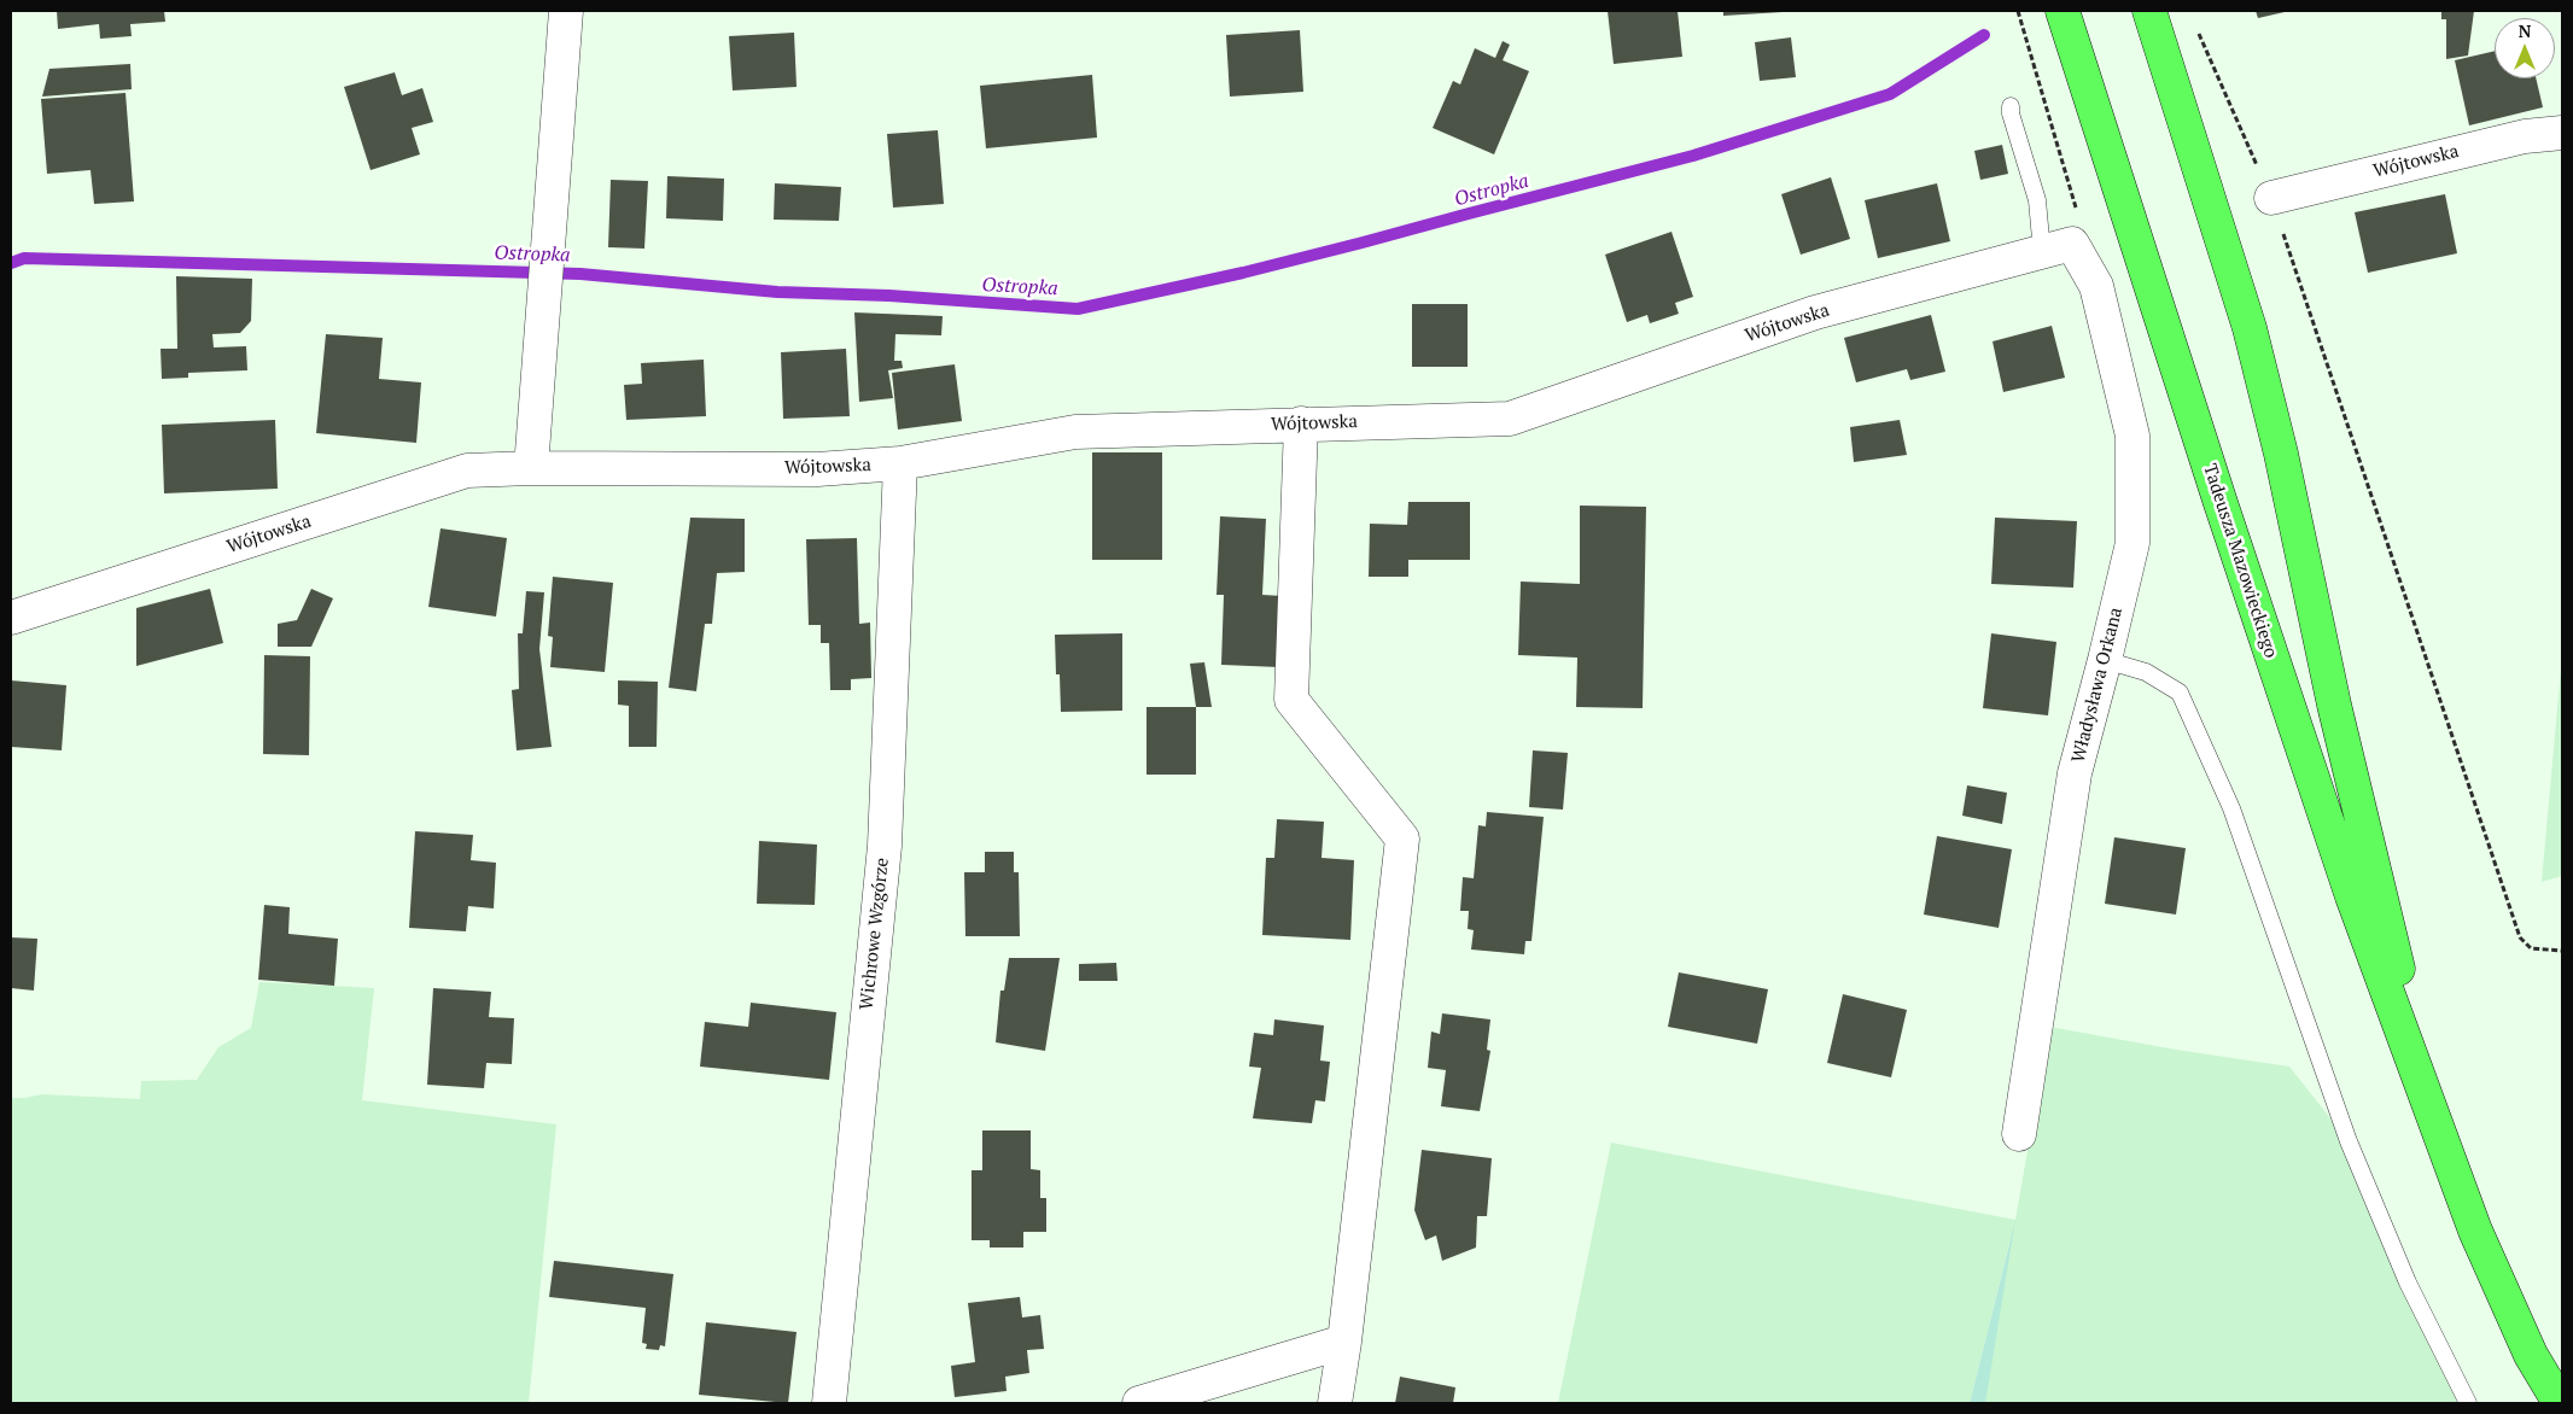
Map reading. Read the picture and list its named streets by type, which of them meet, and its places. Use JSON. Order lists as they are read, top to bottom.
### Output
{
  "streets": {
    "main road": ["Tadeusza Mazowieckiego"],
    "street": ["Wójtowska", "Władysława Orkana", "Wichrowe Wzgórze"]
  },
  "crossings": [
    ["Wójtowska", "Władysława Orkana"],
    ["Wójtowska", "Wichrowe Wzgórze"]
  ],
  "water": ["Ostropka"],
  "north": "top"
}
